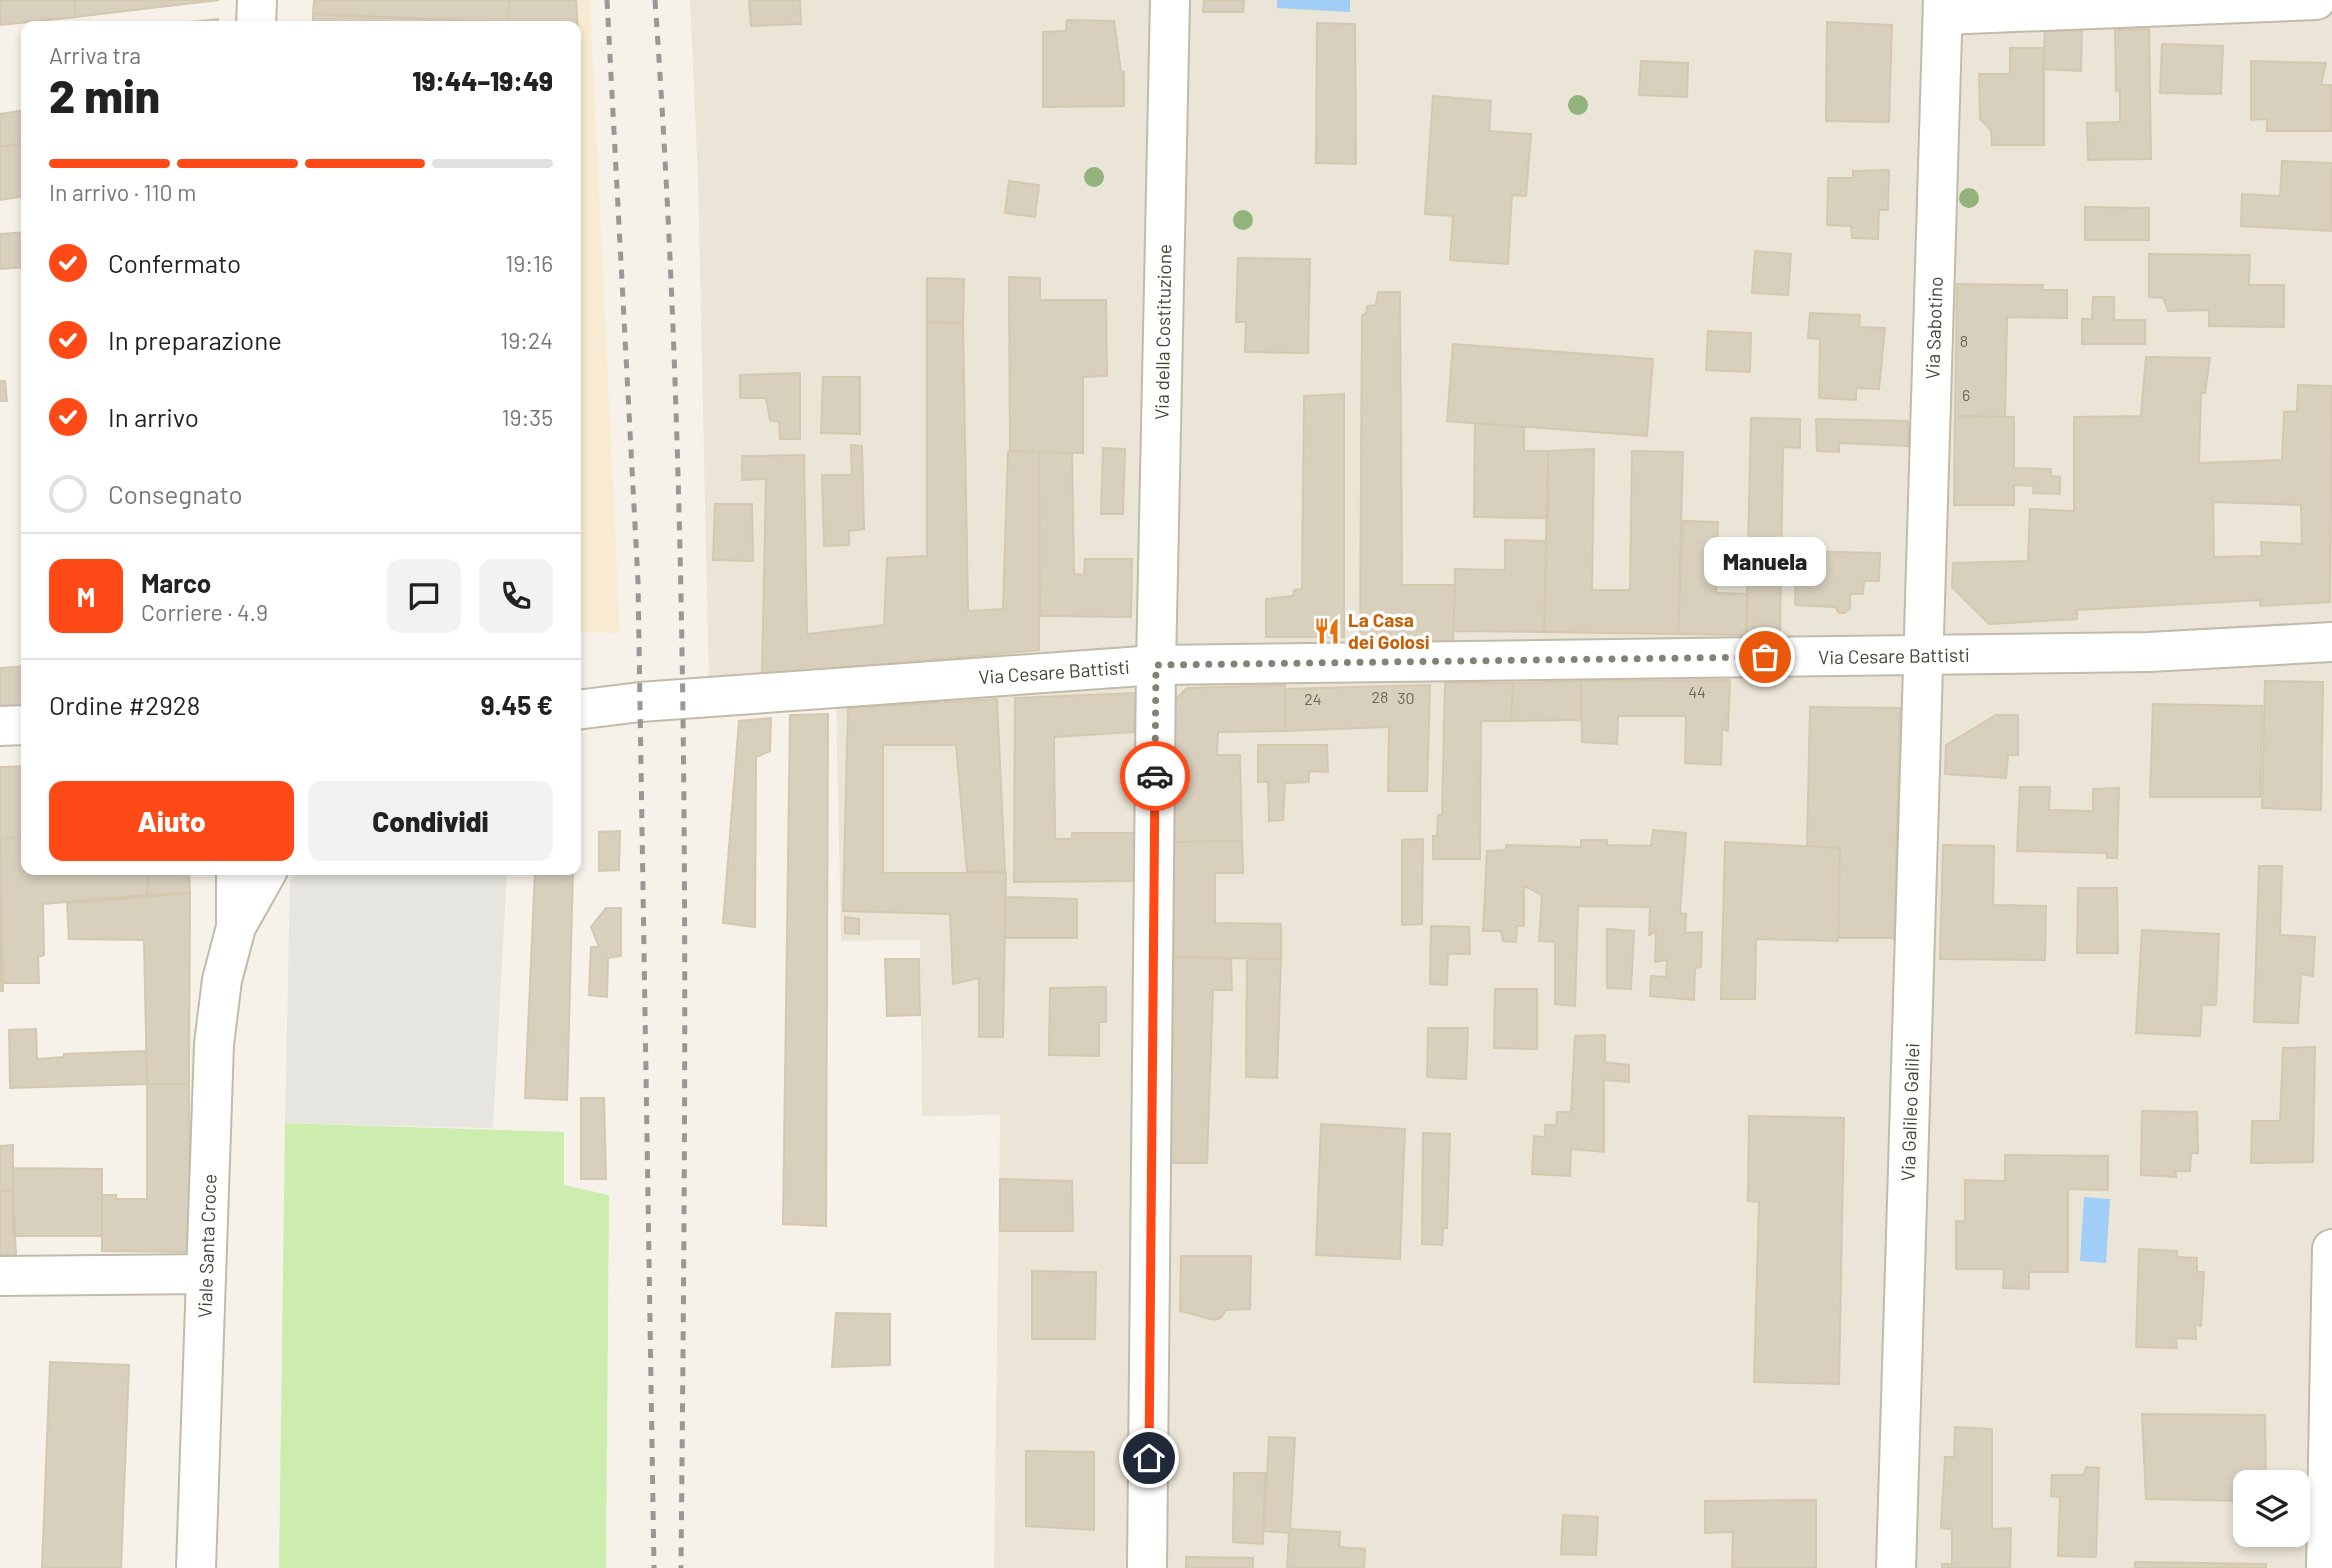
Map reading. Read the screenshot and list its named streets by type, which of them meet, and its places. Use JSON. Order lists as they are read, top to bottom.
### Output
{
  "streets": {
    "street": [
      "Via Sabotino",
      "Via della Costituzione",
      "Via Cesare Battisti",
      "Via Galileo Galilei",
      "Viale Santa Croce"
    ]
  },
  "crossings": [
    ["Via Sabotino", "Via Cesare Battisti"],
    ["Via Sabotino", "Via Galileo Galilei"],
    ["Via della Costituzione", "Via Cesare Battisti"],
    ["Via Cesare Battisti", "Via Galileo Galilei"]
  ],
  "places": {
    "restaurant": ["La Casa dei Golosi"],
    "other": ["Manuela"]
  },
  "house_numbers": [
    "8",
    "6",
    "44",
    "28",
    "30",
    "24"
  ],
  "page": {
    "heading": ["2 min", "Arriva tra", "19:44–19:49"],
    "panel": [
      "Marco",
      "Corriere · 4.9",
      "Ordine #2928",
      "9.45 €"
    ],
    "bar": "In arrivo · 110 m",
    "list": [
      ["Confermato", "19:16"],
      ["In preparazione", "19:24"],
      ["In arrivo", "19:35"],
      "Consegnato"
    ],
    "bubble": "Manuela",
    "round": "M",
    "buttons": ["Aiuto", "Condividi"]
  }
}
